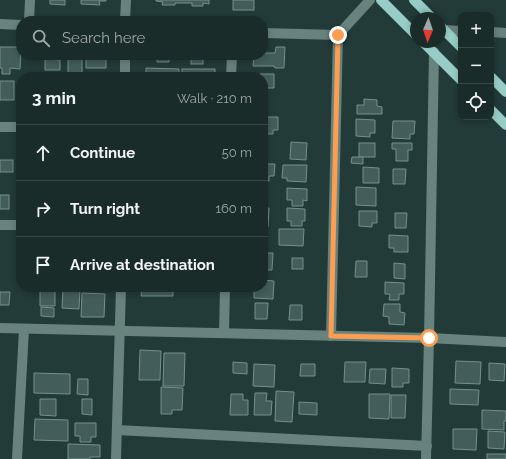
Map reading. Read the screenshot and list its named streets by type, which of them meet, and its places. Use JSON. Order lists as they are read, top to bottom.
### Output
{
  "north": "bottom",
  "page": {
    "map_buttons": ["+", "−"],
    "search": "Search here",
    "heading": ["3 min", "Walk · 210 m"],
    "list": [
      ["Continue", "50 m"],
      ["Turn right", "160 m"],
      "Arrive at destination"
    ]
  }
}
